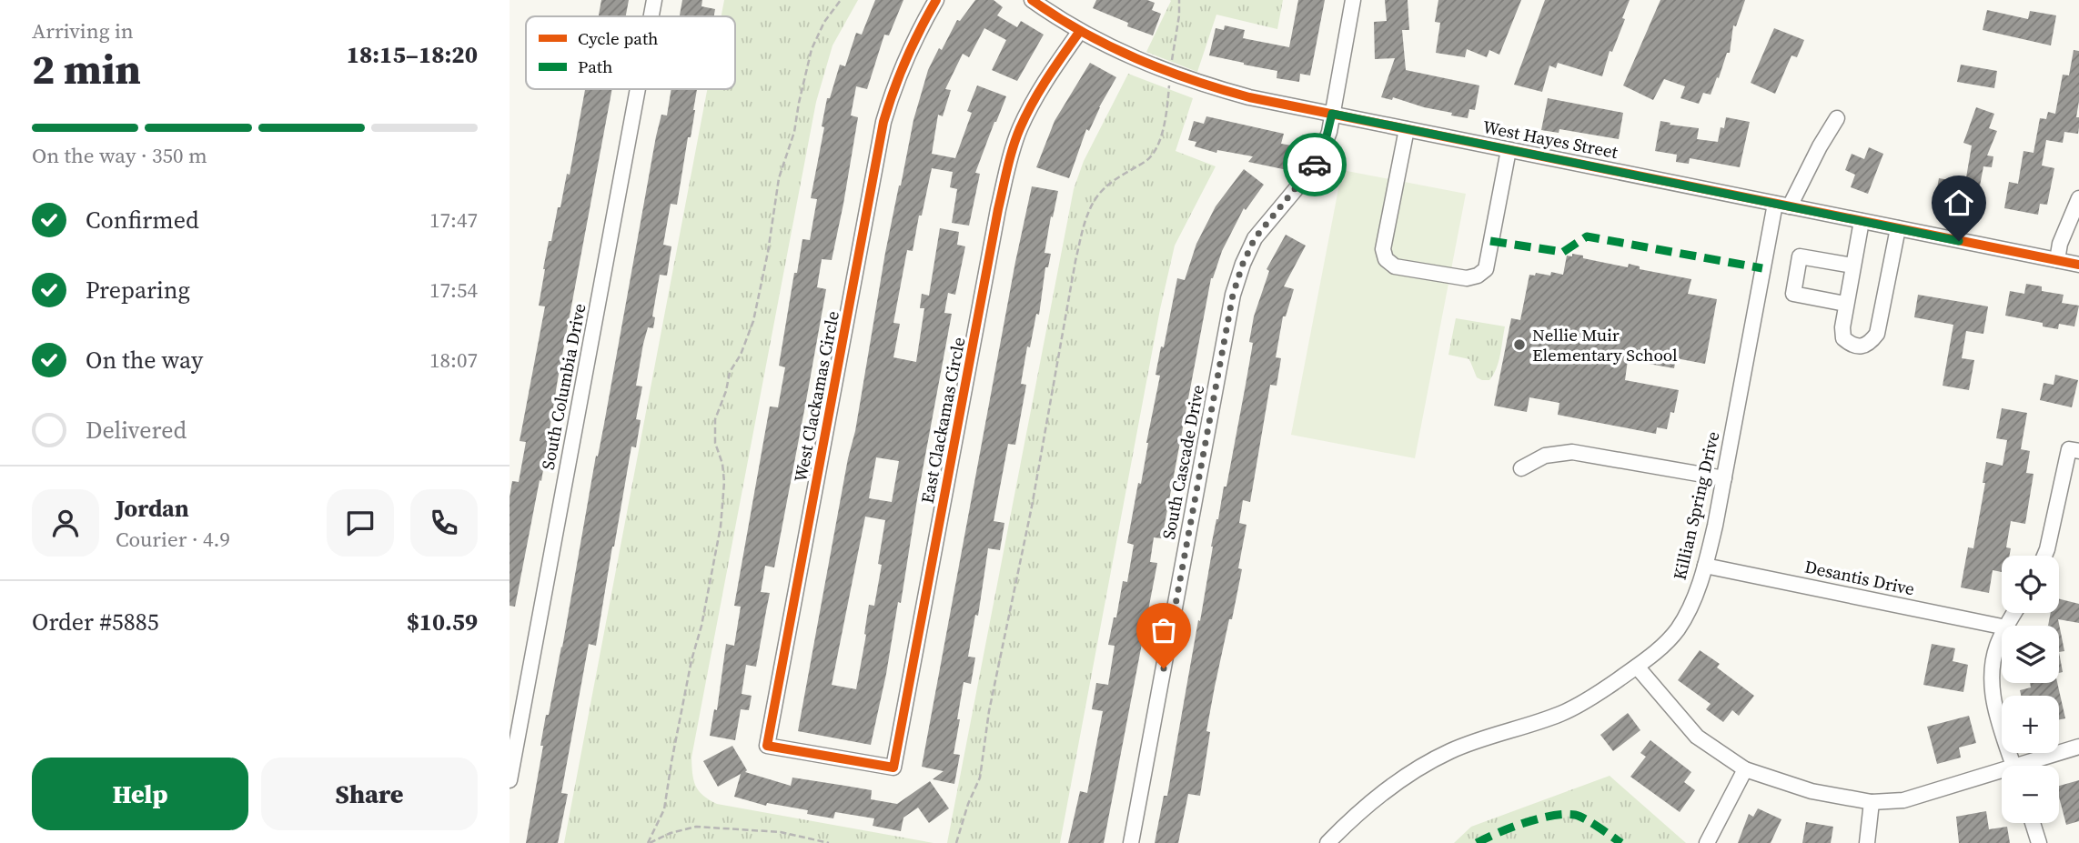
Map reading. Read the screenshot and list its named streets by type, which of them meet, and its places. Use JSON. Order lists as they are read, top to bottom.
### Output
{
  "streets": {
    "street": [
      "West Hayes Street",
      "South Columbia Drive",
      "West Clackamas Circle",
      "East Clackamas Circle",
      "South Cascade Drive",
      "Killian Spring Drive",
      "Desantis Drive"
    ]
  },
  "crossings": [
    ["West Hayes Street", "East Clackamas Circle"],
    ["West Hayes Street", "South Cascade Drive"],
    ["West Hayes Street", "Killian Spring Drive"],
    ["West Clackamas Circle", "East Clackamas Circle"],
    ["Killian Spring Drive", "Desantis Drive"]
  ],
  "places": ["Nellie Muir Elementary School"],
  "legend": ["Cycle path", "Path"],
  "page": {
    "heading": ["2 min", "Arriving in", "18:15–18:20"],
    "panel": [
      "Jordan",
      "Courier · 4.9",
      "Order #5885",
      "$10.59"
    ],
    "bar": "On the way · 350 m",
    "list": [
      ["Confirmed", "17:47"],
      ["Preparing", "17:54"],
      ["On the way", "18:07"],
      "Delivered"
    ],
    "map_buttons": ["+", "−"],
    "buttons": ["Help", "Share"]
  }
}
